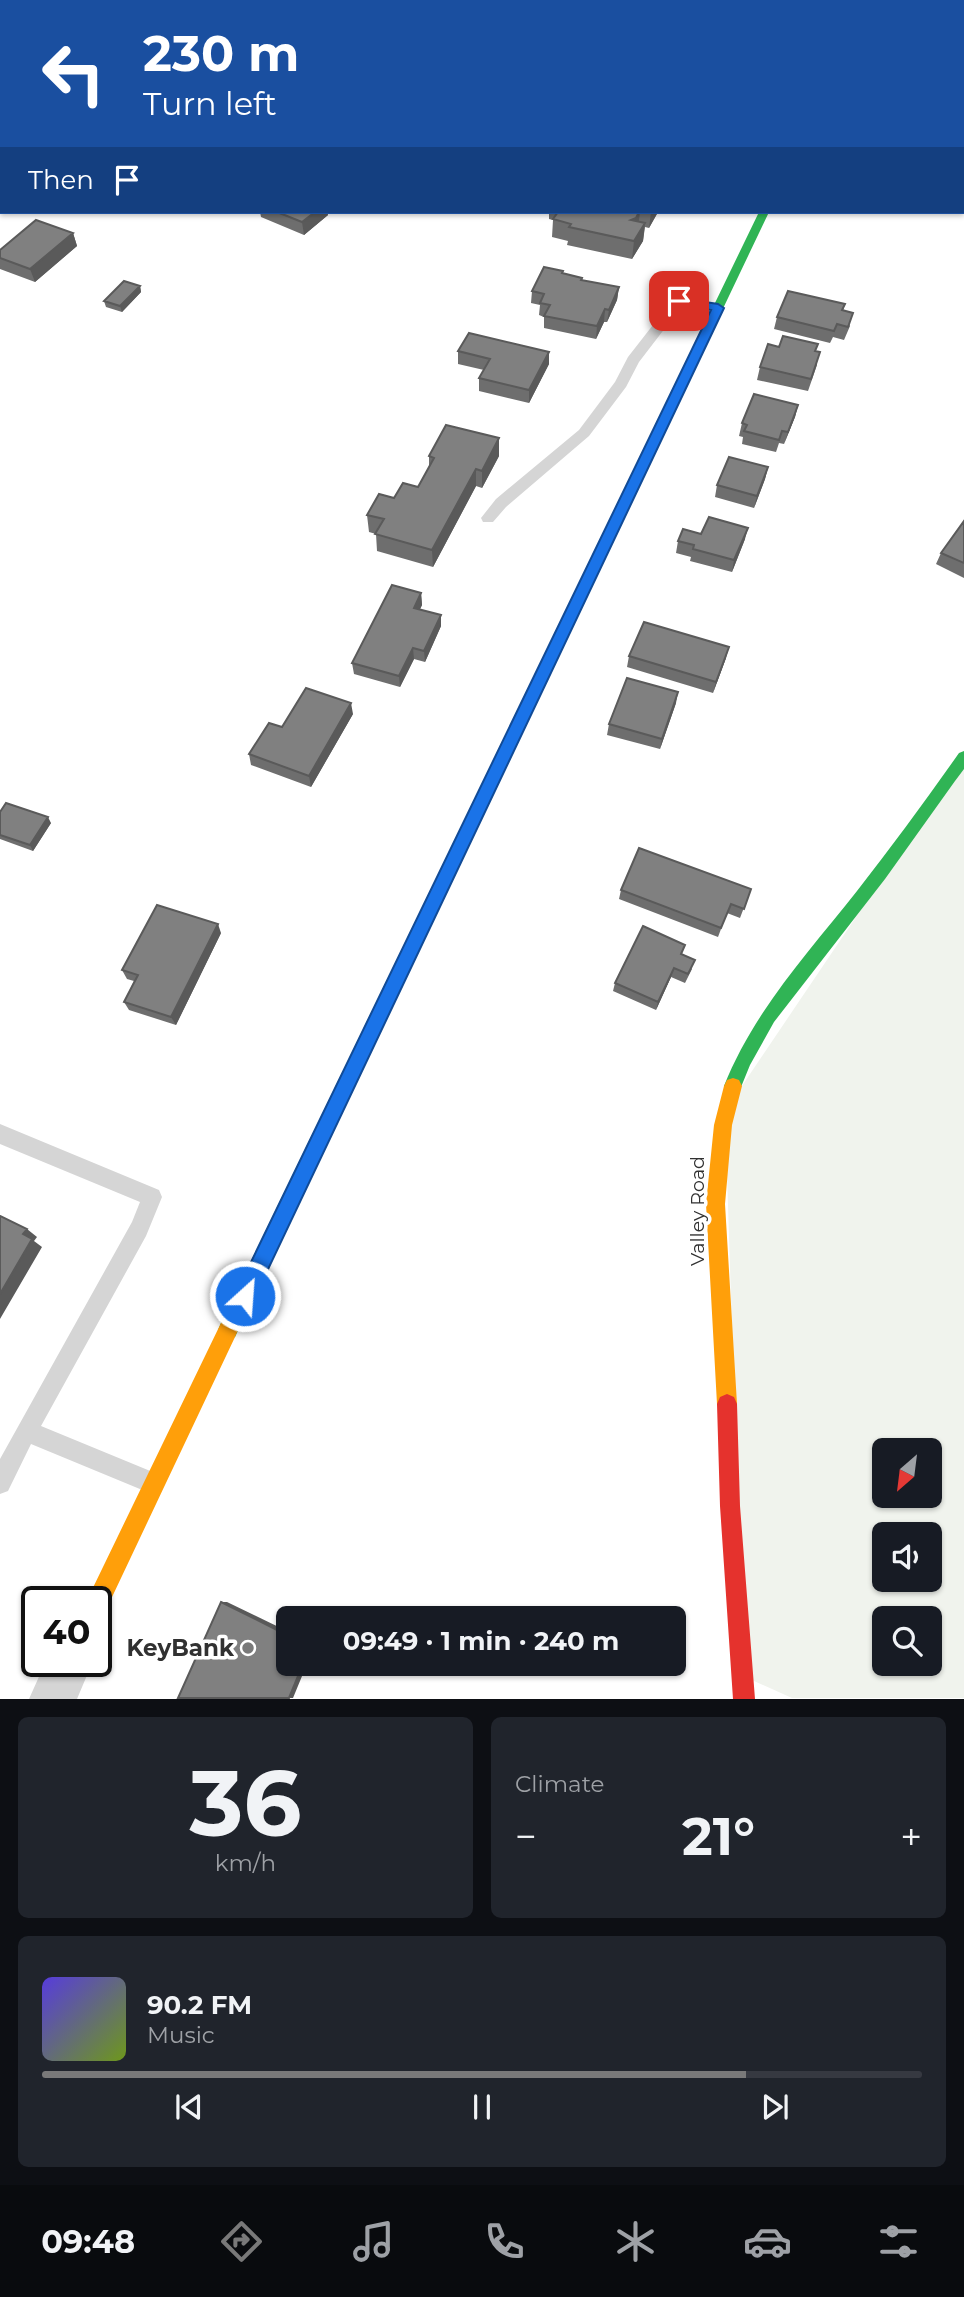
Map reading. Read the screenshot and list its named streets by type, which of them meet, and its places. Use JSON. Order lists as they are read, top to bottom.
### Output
{
  "streets": {
    "street": ["Valley Road"]
  },
  "places": ["KeyBank"],
  "north": "bottom left",
  "page": {
    "turn": ["230 m", "Turn left"],
    "then": "Then",
    "limit": "40",
    "trip": "09:49 · 1 min · 240 m",
    "tile": [
      ["36", "km/h"],
      "Climate"
    ],
    "heat": ["−", "21°", "+"],
    "song": ["90.2 FM", "Music"],
    "tabs": "09:48"
  }
}
